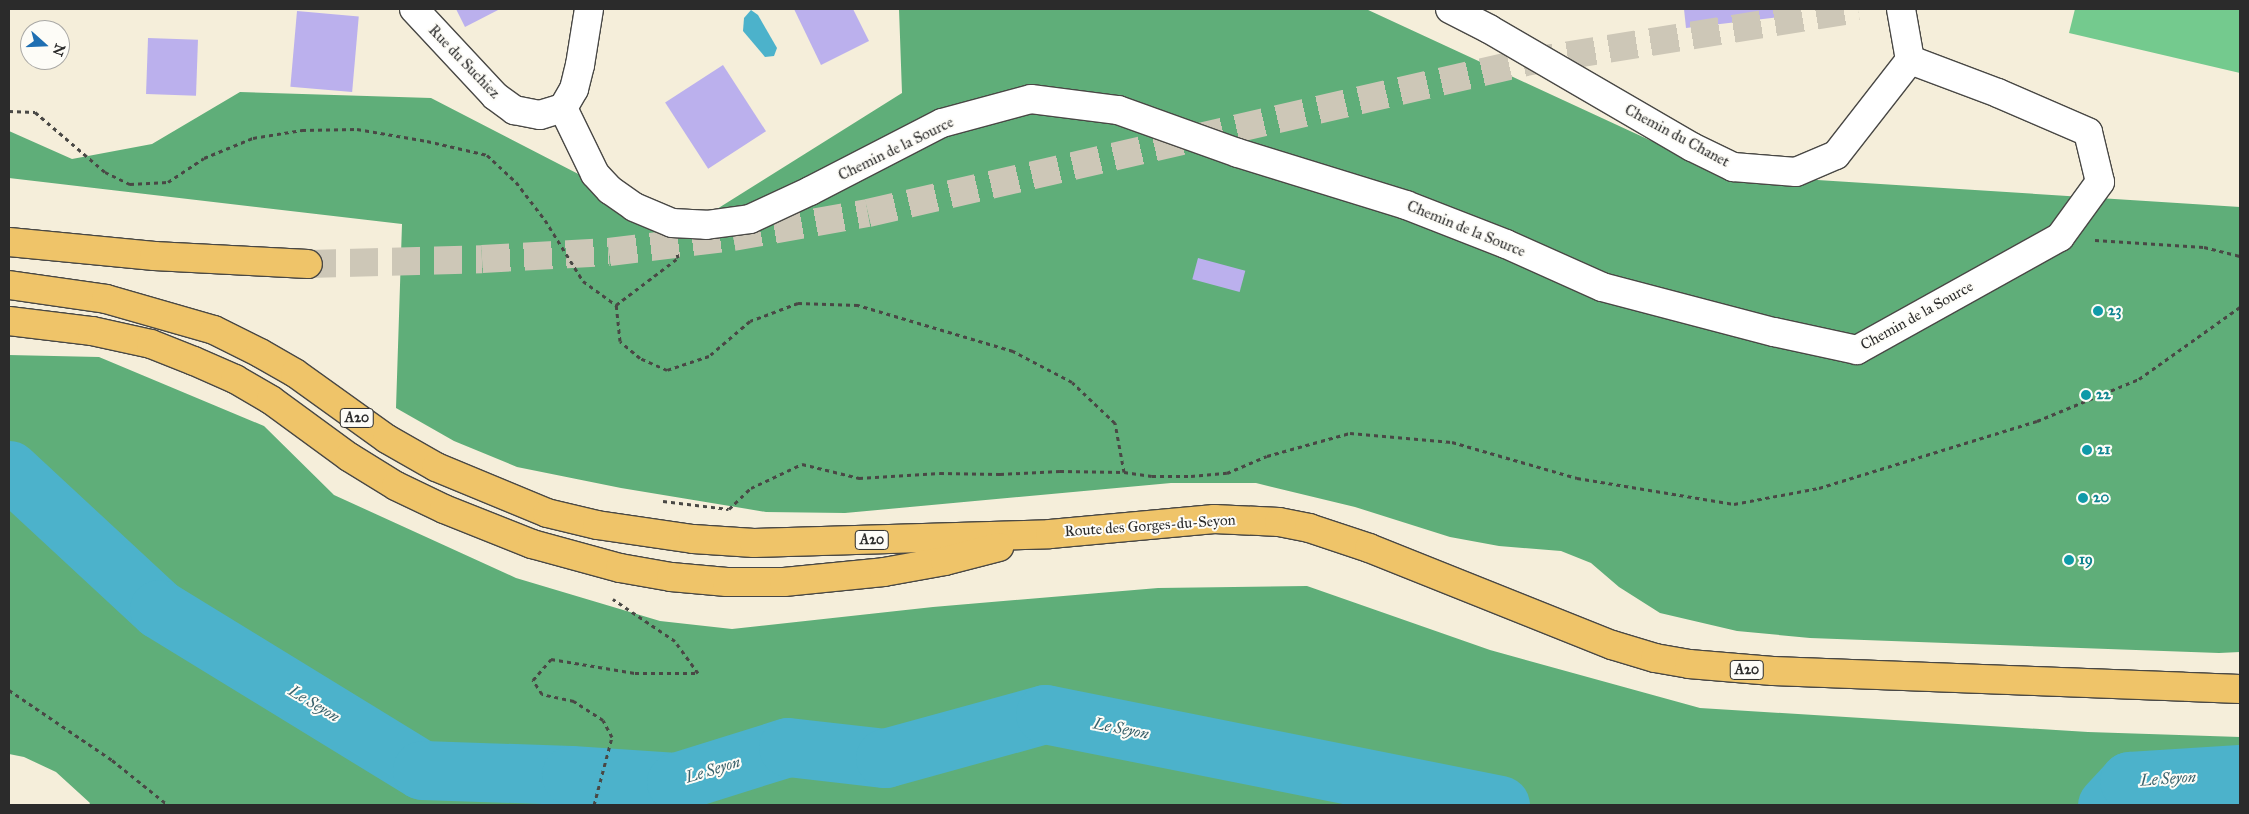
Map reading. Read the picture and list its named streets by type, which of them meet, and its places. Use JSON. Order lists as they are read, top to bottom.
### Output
{
  "streets": {
    "highway": ["A20", "Route des Gorges-du-Seyon"],
    "street": ["Rue du Suchiez", "Chemin du Chanet", "Chemin de la Source"]
  },
  "crossings": [
    ["Rue du Suchiez", "Chemin de la Source"],
    ["Chemin du Chanet", "Chemin de la Source"],
    ["A20", "Route des Gorges-du-Seyon"]
  ],
  "water": ["Le Seyon"],
  "places": [
    "23",
    "22",
    "21",
    "20",
    "19"
  ],
  "north": "right"
}
